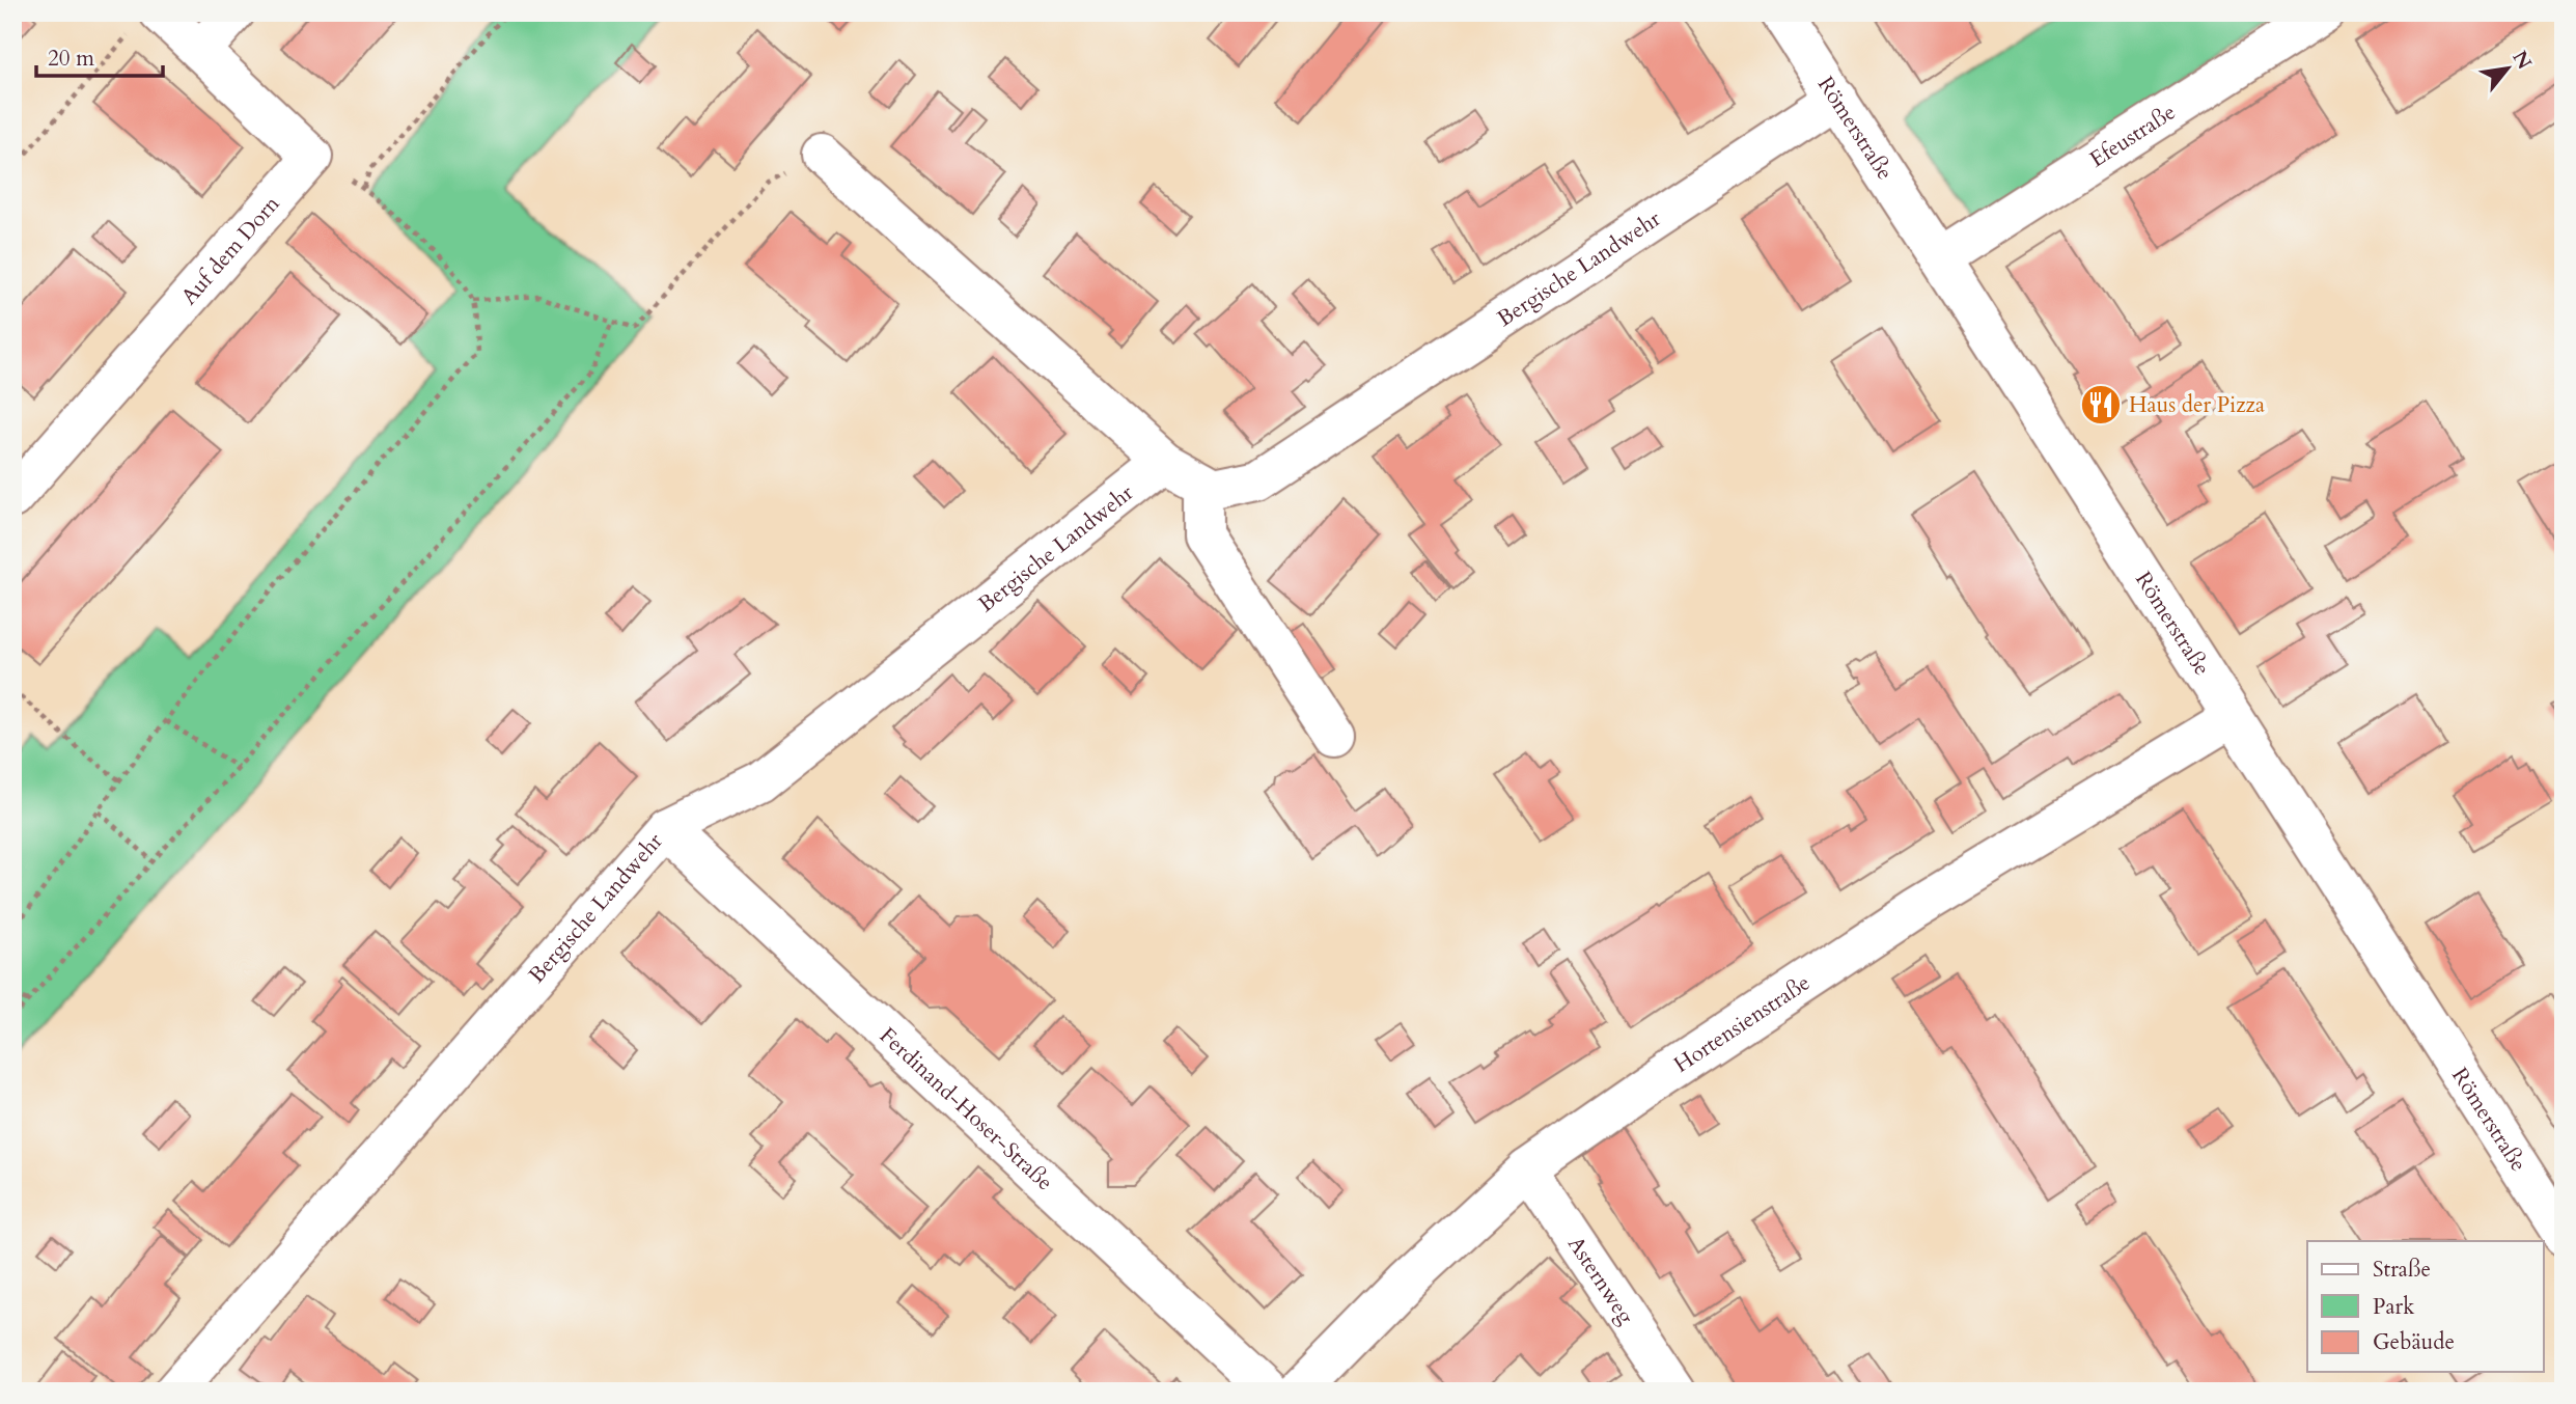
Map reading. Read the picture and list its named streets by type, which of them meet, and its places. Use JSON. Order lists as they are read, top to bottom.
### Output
{
  "streets": {
    "street": [
      "Römerstraße",
      "Efeustraße",
      "Auf dem Dorn",
      "Bergische Landwehr",
      "Hortensienstraße",
      "Ferdinand-Hoser-Straße",
      "Asternweg"
    ]
  },
  "crossings": [
    ["Römerstraße", "Efeustraße"],
    ["Römerstraße", "Bergische Landwehr"],
    ["Römerstraße", "Hortensienstraße"],
    ["Bergische Landwehr", "Ferdinand-Hoser-Straße"],
    ["Hortensienstraße", "Asternweg"]
  ],
  "places": {
    "restaurant": ["Haus der Pizza"]
  },
  "legend": ["Straße", "Park", "Gebäude"],
  "scale_bar": "20 m",
  "north": "top right"
}
